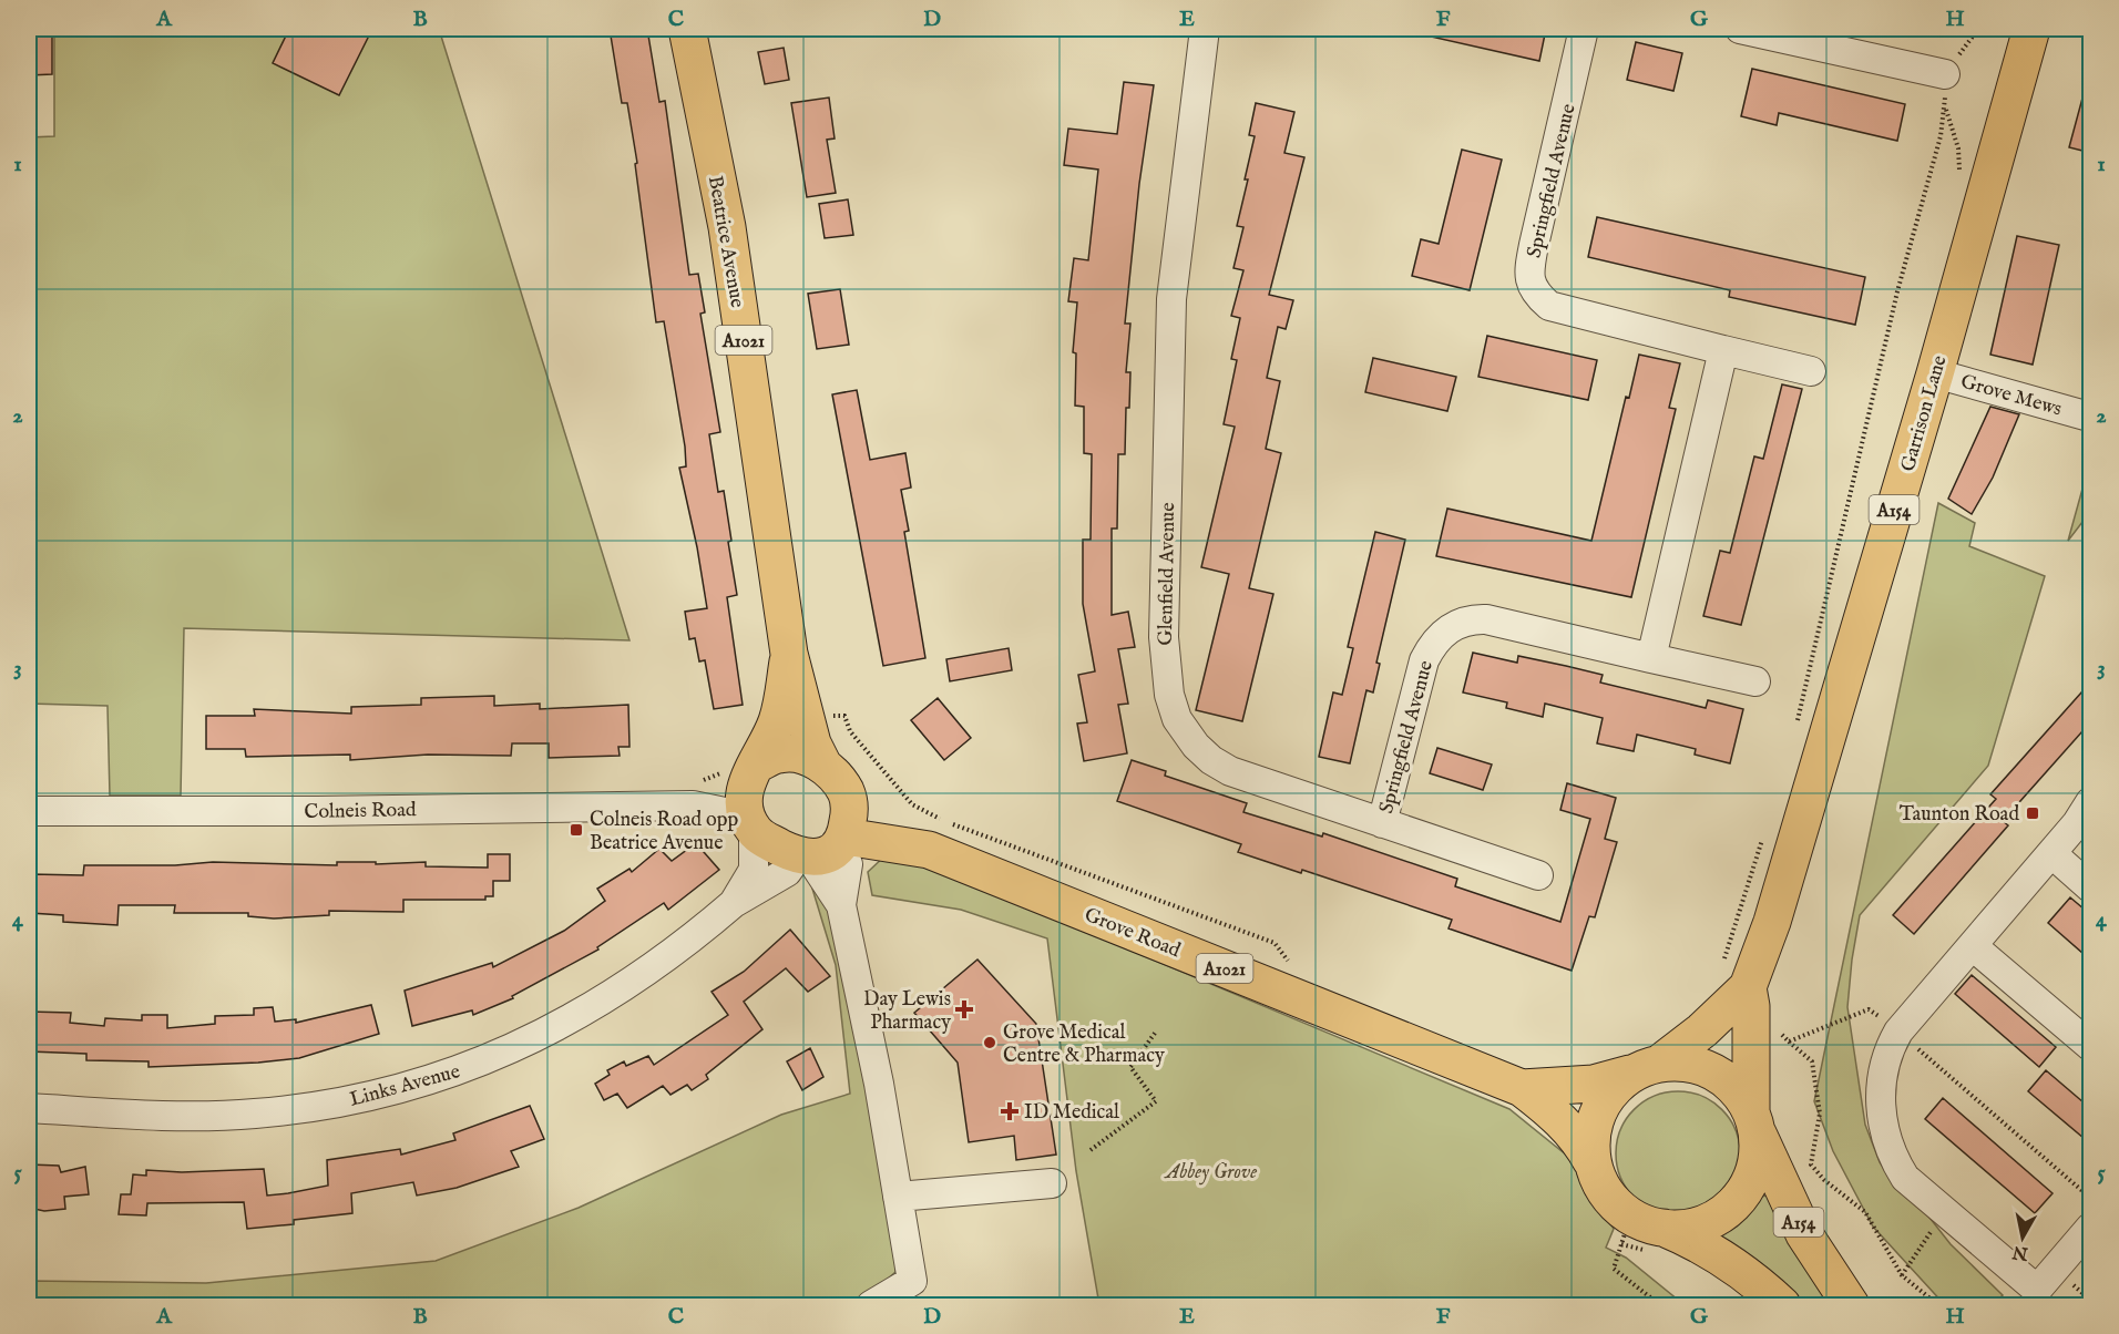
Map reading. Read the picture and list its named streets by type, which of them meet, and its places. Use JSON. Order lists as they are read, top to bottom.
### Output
{
  "streets": {
    "main road": [
      "Beatrice Avenue",
      "A1021",
      "Garrison Lane",
      "A154",
      "Grove Road"
    ],
    "street": [
      "Springfield Avenue",
      "Grove Mews",
      "Glenfield Avenue",
      "Colneis Road",
      "Links Avenue"
    ]
  },
  "crossings": [
    ["Springfield Avenue", "Glenfield Avenue"],
    ["Beatrice Avenue", "Colneis Road"],
    ["Beatrice Avenue", "Grove Road"],
    ["Beatrice Avenue", "Links Avenue"],
    ["Grove Mews", "Garrison Lane"],
    ["Garrison Lane", "A154"],
    ["Garrison Lane", "Grove Road"],
    ["A154", "Grove Road"],
    ["Colneis Road", "Grove Road"],
    ["Colneis Road", "Links Avenue"],
    ["Grove Road", "Links Avenue"]
  ],
  "parks": ["Abbey Grove"],
  "places": {
    "transit": ["Taunton Road", "Colneis Road opp Beatrice Avenue"],
    "health": ["Day Lewis Pharmacy", "ID Medical"],
    "other": ["Grove Medical Centre & Pharmacy"]
  },
  "north": "bottom",
  "grid": {
    "columns": [
      "A",
      "B",
      "C",
      "D",
      "E",
      "F",
      "G",
      "H"
    ],
    "rows": [
      "1",
      "2",
      "3",
      "4",
      "5"
    ]
  }
}
